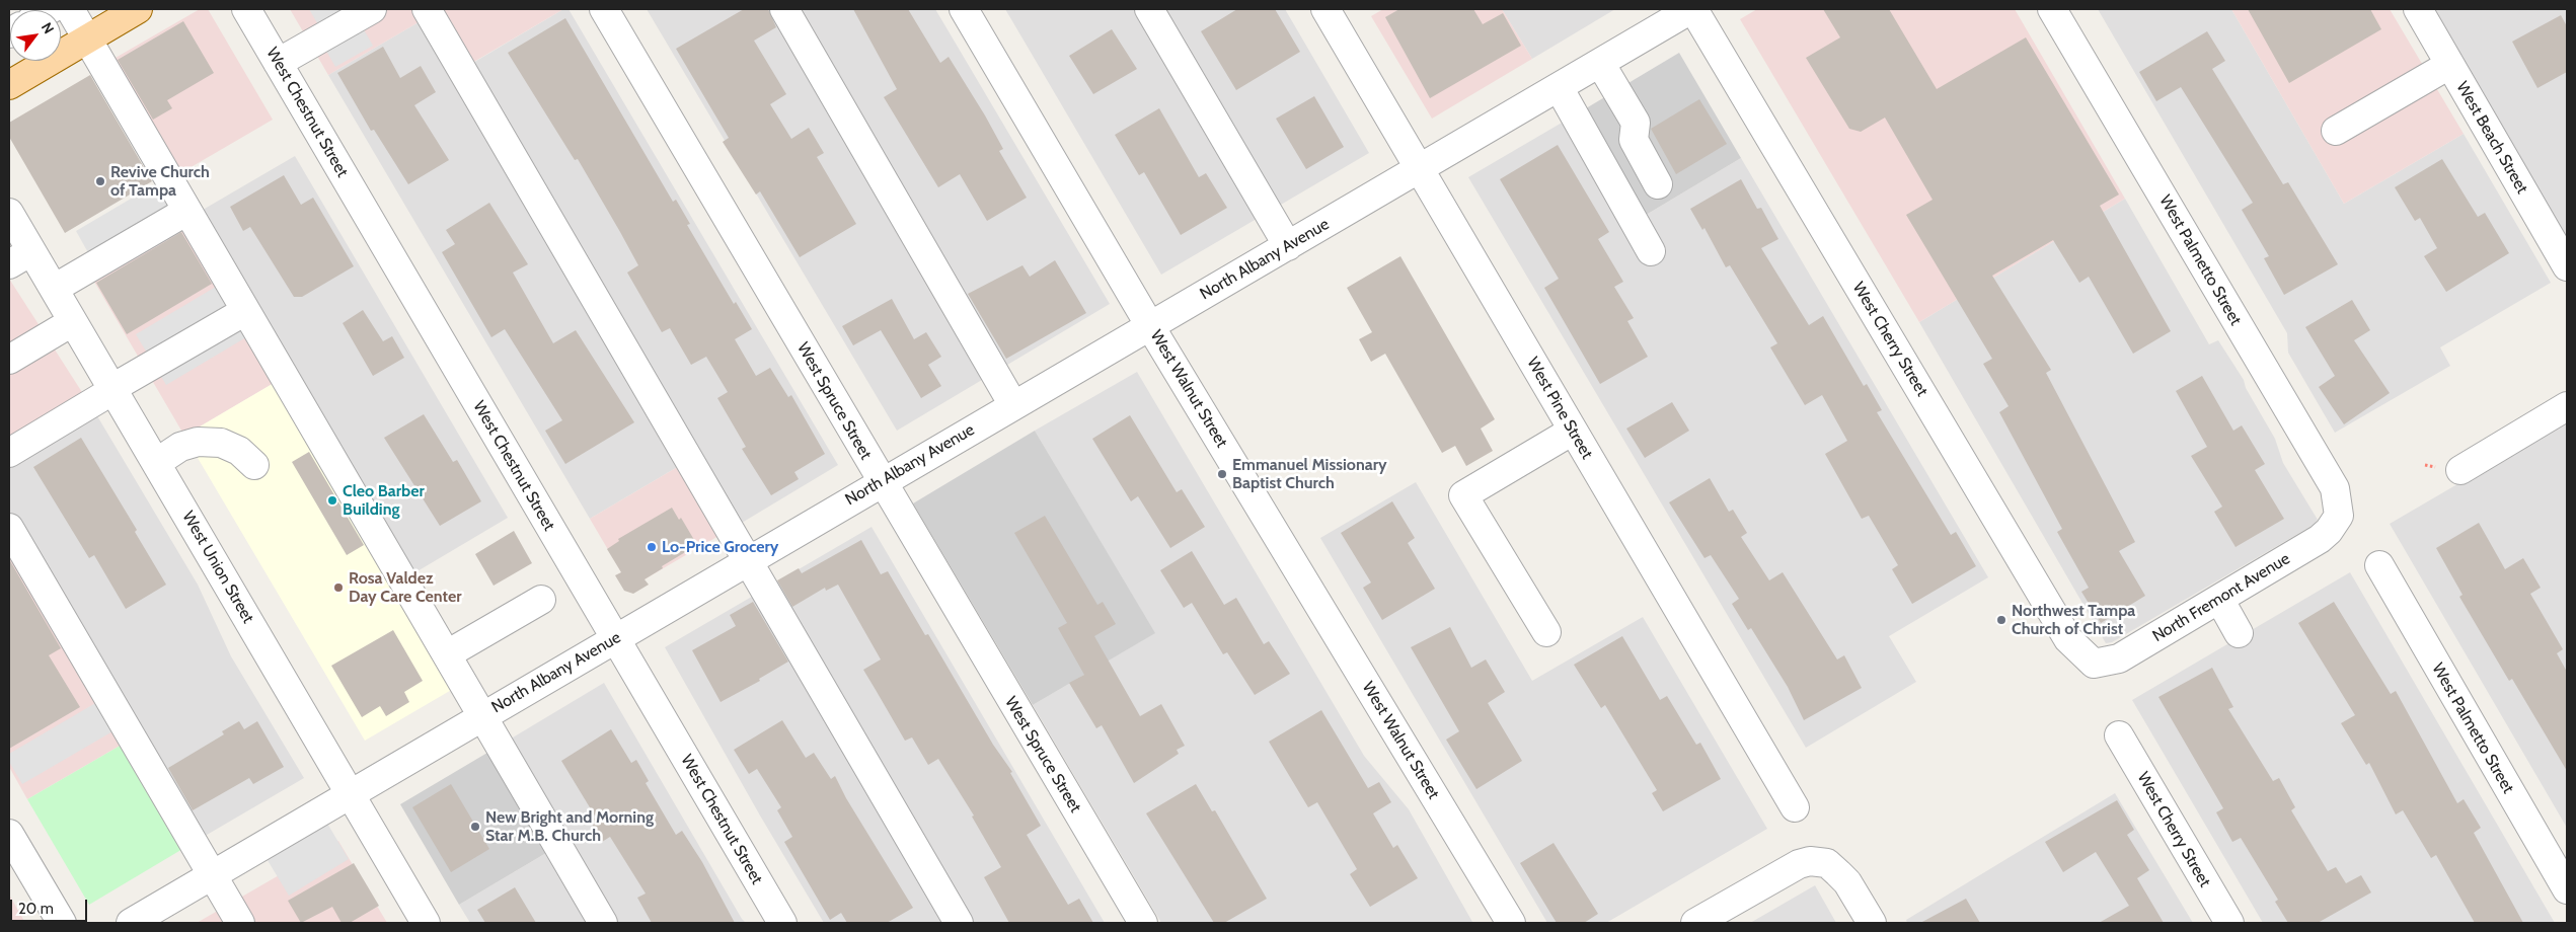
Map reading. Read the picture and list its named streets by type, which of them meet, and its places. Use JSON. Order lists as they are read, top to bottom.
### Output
{
  "streets": {
    "street": [
      "West Chestnut Street",
      "West Beach Street",
      "North Albany Avenue",
      "West Palmetto Street",
      "West Cherry Street",
      "West Walnut Street",
      "West Spruce Street",
      "West Pine Street",
      "West Union Street",
      "North Fremont Avenue"
    ]
  },
  "crossings": [
    ["West Chestnut Street", "North Albany Avenue"],
    ["North Albany Avenue", "West Cherry Street"],
    ["North Albany Avenue", "West Walnut Street"],
    ["North Albany Avenue", "West Spruce Street"],
    ["North Albany Avenue", "West Pine Street"],
    ["North Albany Avenue", "West Union Street"],
    ["West Palmetto Street", "North Fremont Avenue"],
    ["West Cherry Street", "North Fremont Avenue"]
  ],
  "places": [
    "Revive Church of Tampa",
    "Emmanuel Missionary Baptist Church",
    "Cleo Barber Building",
    "Lo-Price Grocery",
    "Rosa Valdez Day Care Center",
    "Northwest Tampa Church of Christ",
    "New Bright and Morning Star M.B. Church"
  ],
  "scale_bar": "20 m",
  "north": "top right"
}
